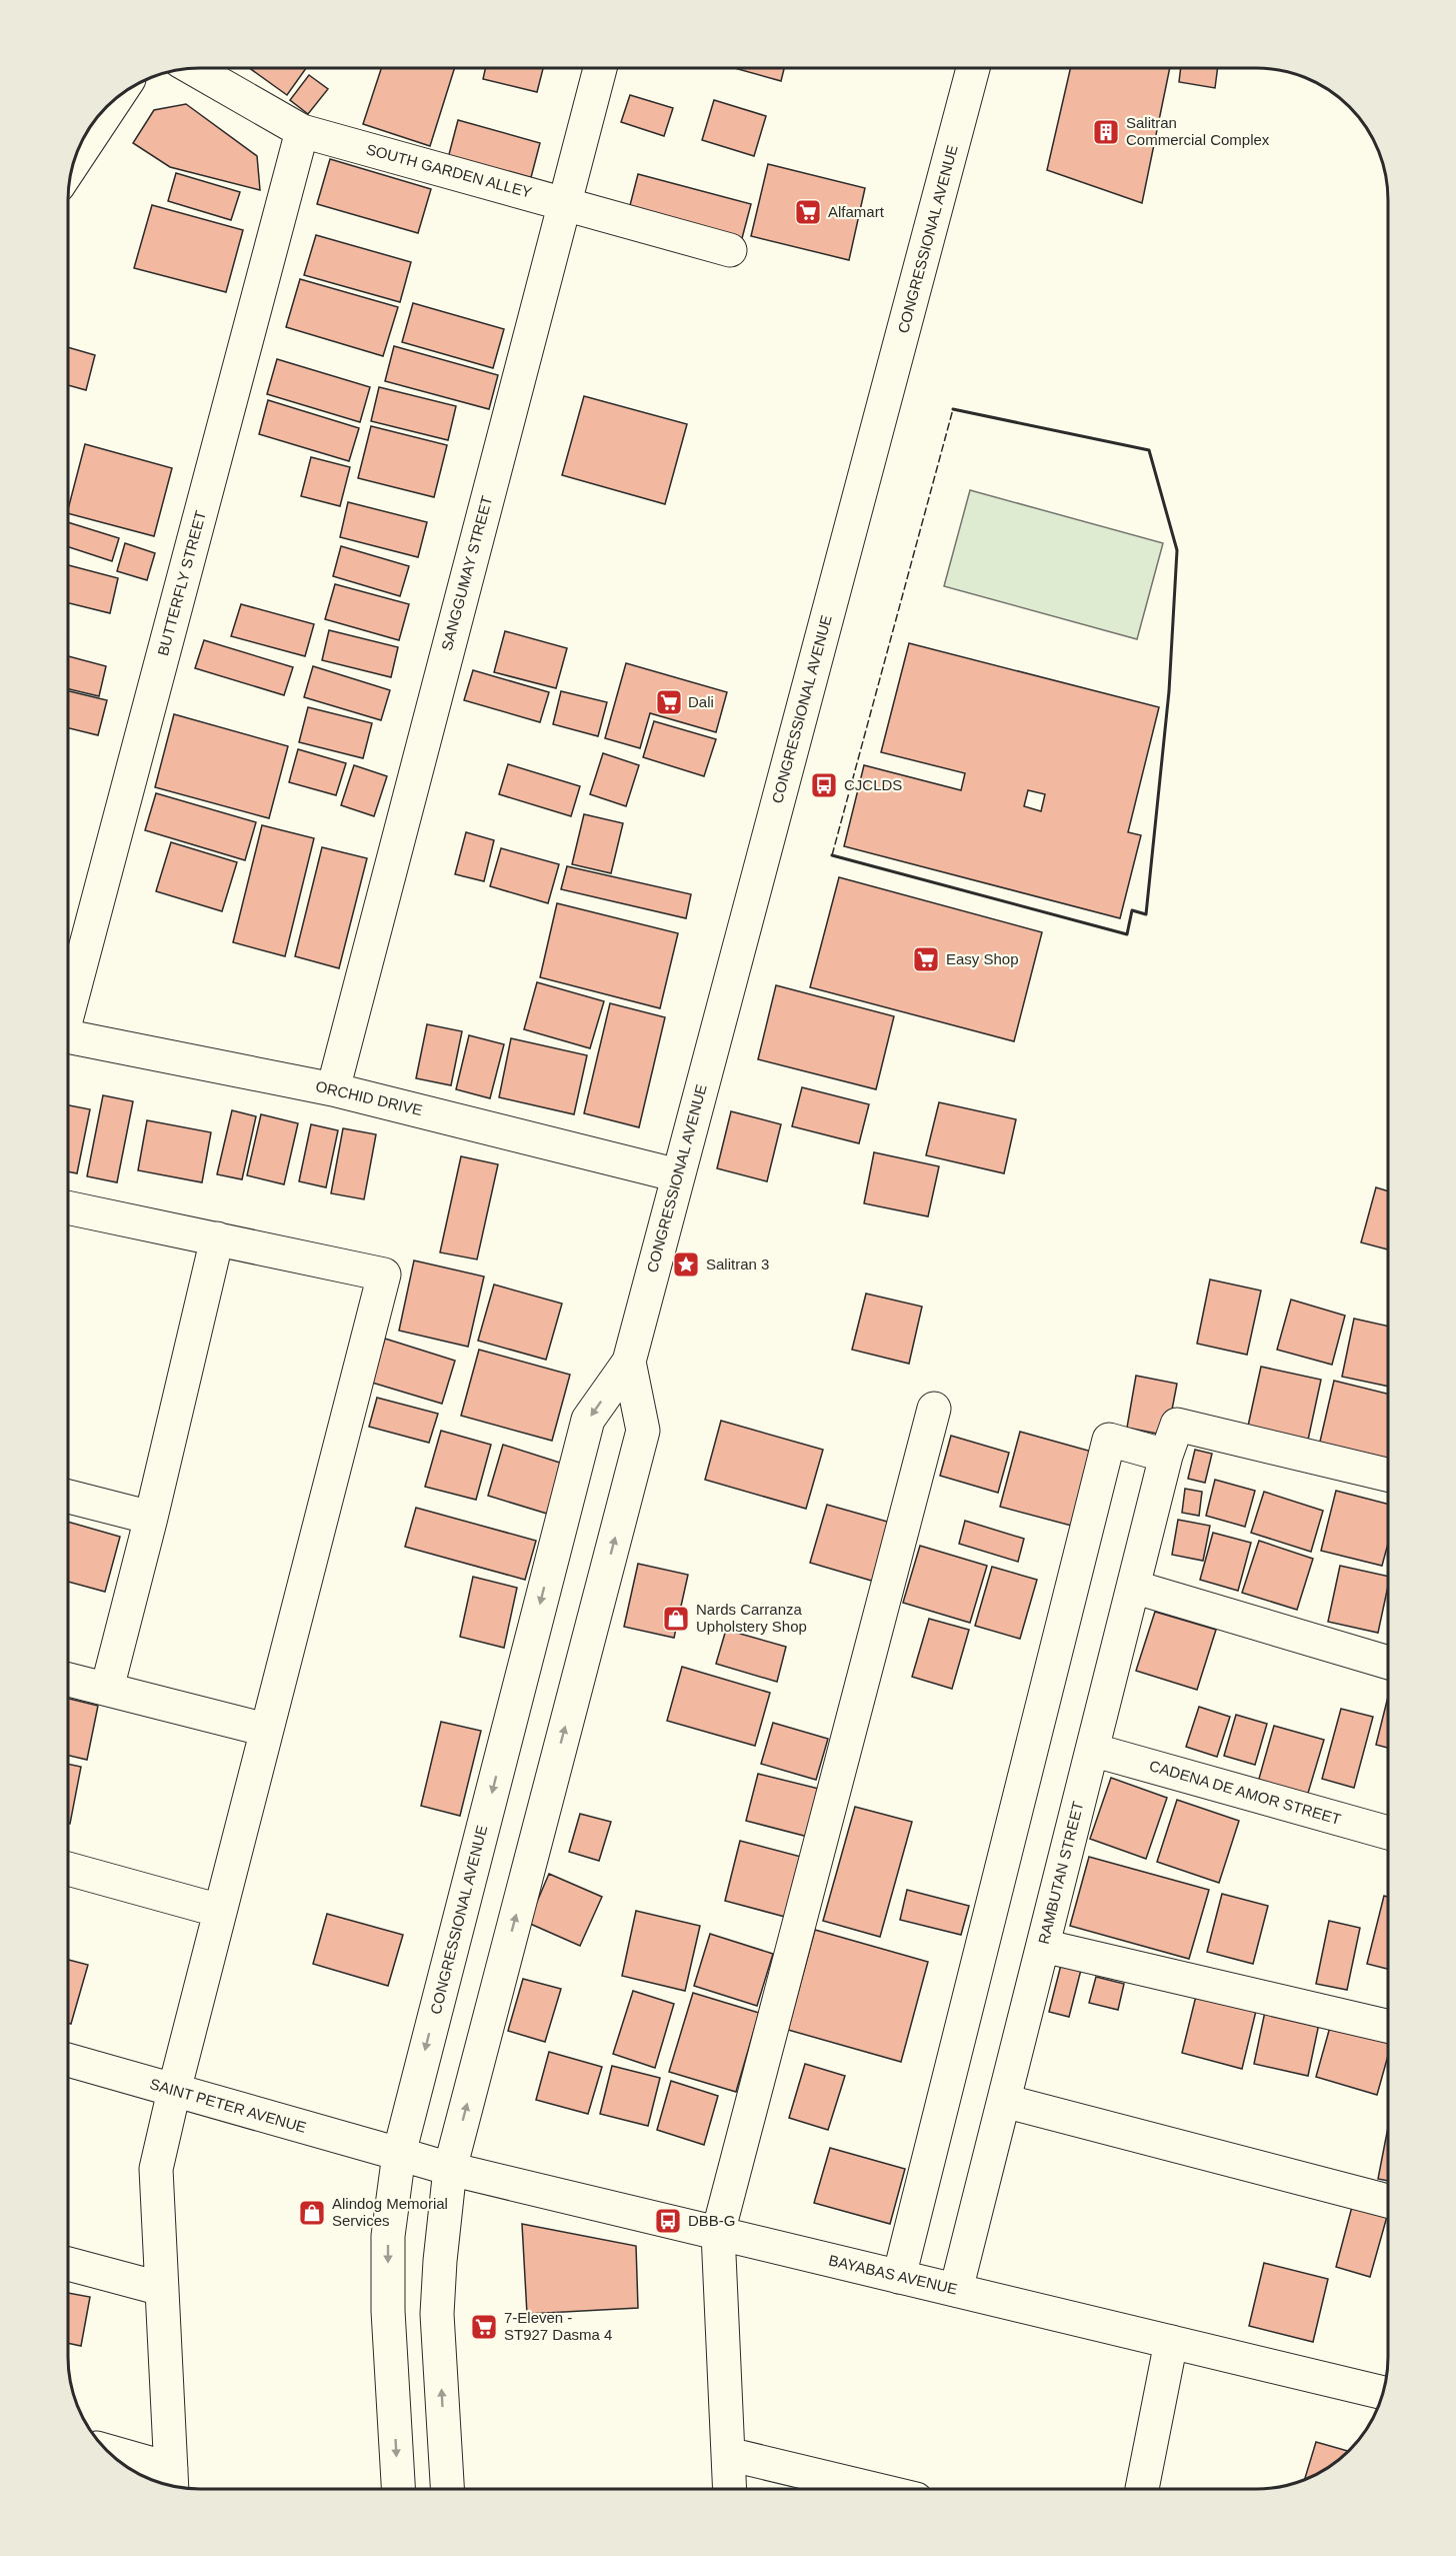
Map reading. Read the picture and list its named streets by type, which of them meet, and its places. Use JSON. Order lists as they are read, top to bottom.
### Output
{
  "streets": {
    "street": [
      "SOUTH GARDEN ALLEY",
      "CONGRESSIONAL AVENUE",
      "SANGGUMAY STREET",
      "BUTTERFLY STREET",
      "ORCHID DRIVE",
      "CADENA DE AMOR STREET",
      "RAMBUTAN STREET",
      "SAINT PETER AVENUE",
      "BAYABAS AVENUE"
    ]
  },
  "crossings": [
    ["SOUTH GARDEN ALLEY", "SANGGUMAY STREET"],
    ["SOUTH GARDEN ALLEY", "BUTTERFLY STREET"],
    ["CONGRESSIONAL AVENUE", "ORCHID DRIVE"],
    ["CONGRESSIONAL AVENUE", "SAINT PETER AVENUE"],
    ["CONGRESSIONAL AVENUE", "BAYABAS AVENUE"],
    ["SANGGUMAY STREET", "ORCHID DRIVE"],
    ["CADENA DE AMOR STREET", "RAMBUTAN STREET"],
    ["RAMBUTAN STREET", "BAYABAS AVENUE"],
    ["SAINT PETER AVENUE", "BAYABAS AVENUE"]
  ],
  "places": {
    "building": ["Salitran Commercial Complex"],
    "supermarket": [
      "Alfamart",
      "Dali",
      "Easy Shop",
      "7-Eleven - ST927 Dasma 4"
    ],
    "bus stop": ["CJCLDS", "DBB-G"],
    "place": ["Salitran 3"],
    "shop": ["Nards Carranza Upholstery Shop", "Alindog Memorial Services"]
  }
}
